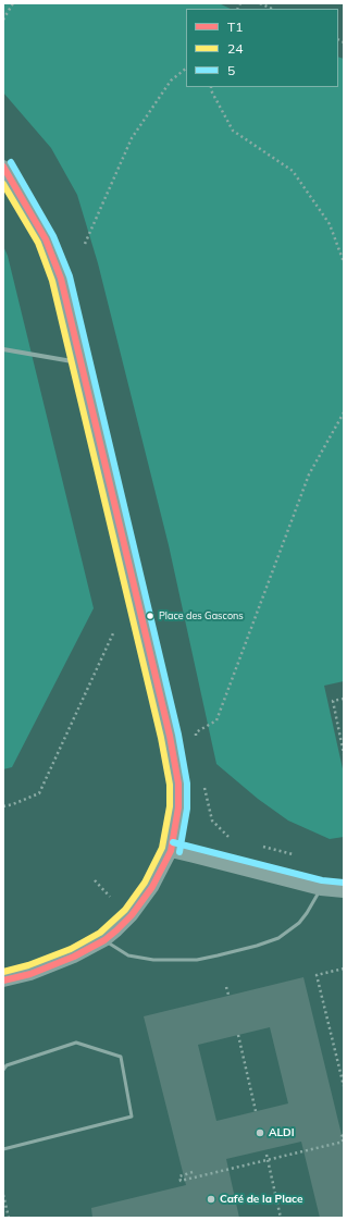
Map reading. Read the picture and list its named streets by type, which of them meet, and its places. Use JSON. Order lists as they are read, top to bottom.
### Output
{
  "places": ["Place des Gascons", "ALDI", "Café de la Place"],
  "lines": ["transit line 5", "transit line T1", "transit line 24"],
  "legend": ["T1", "24", "5"]
}
